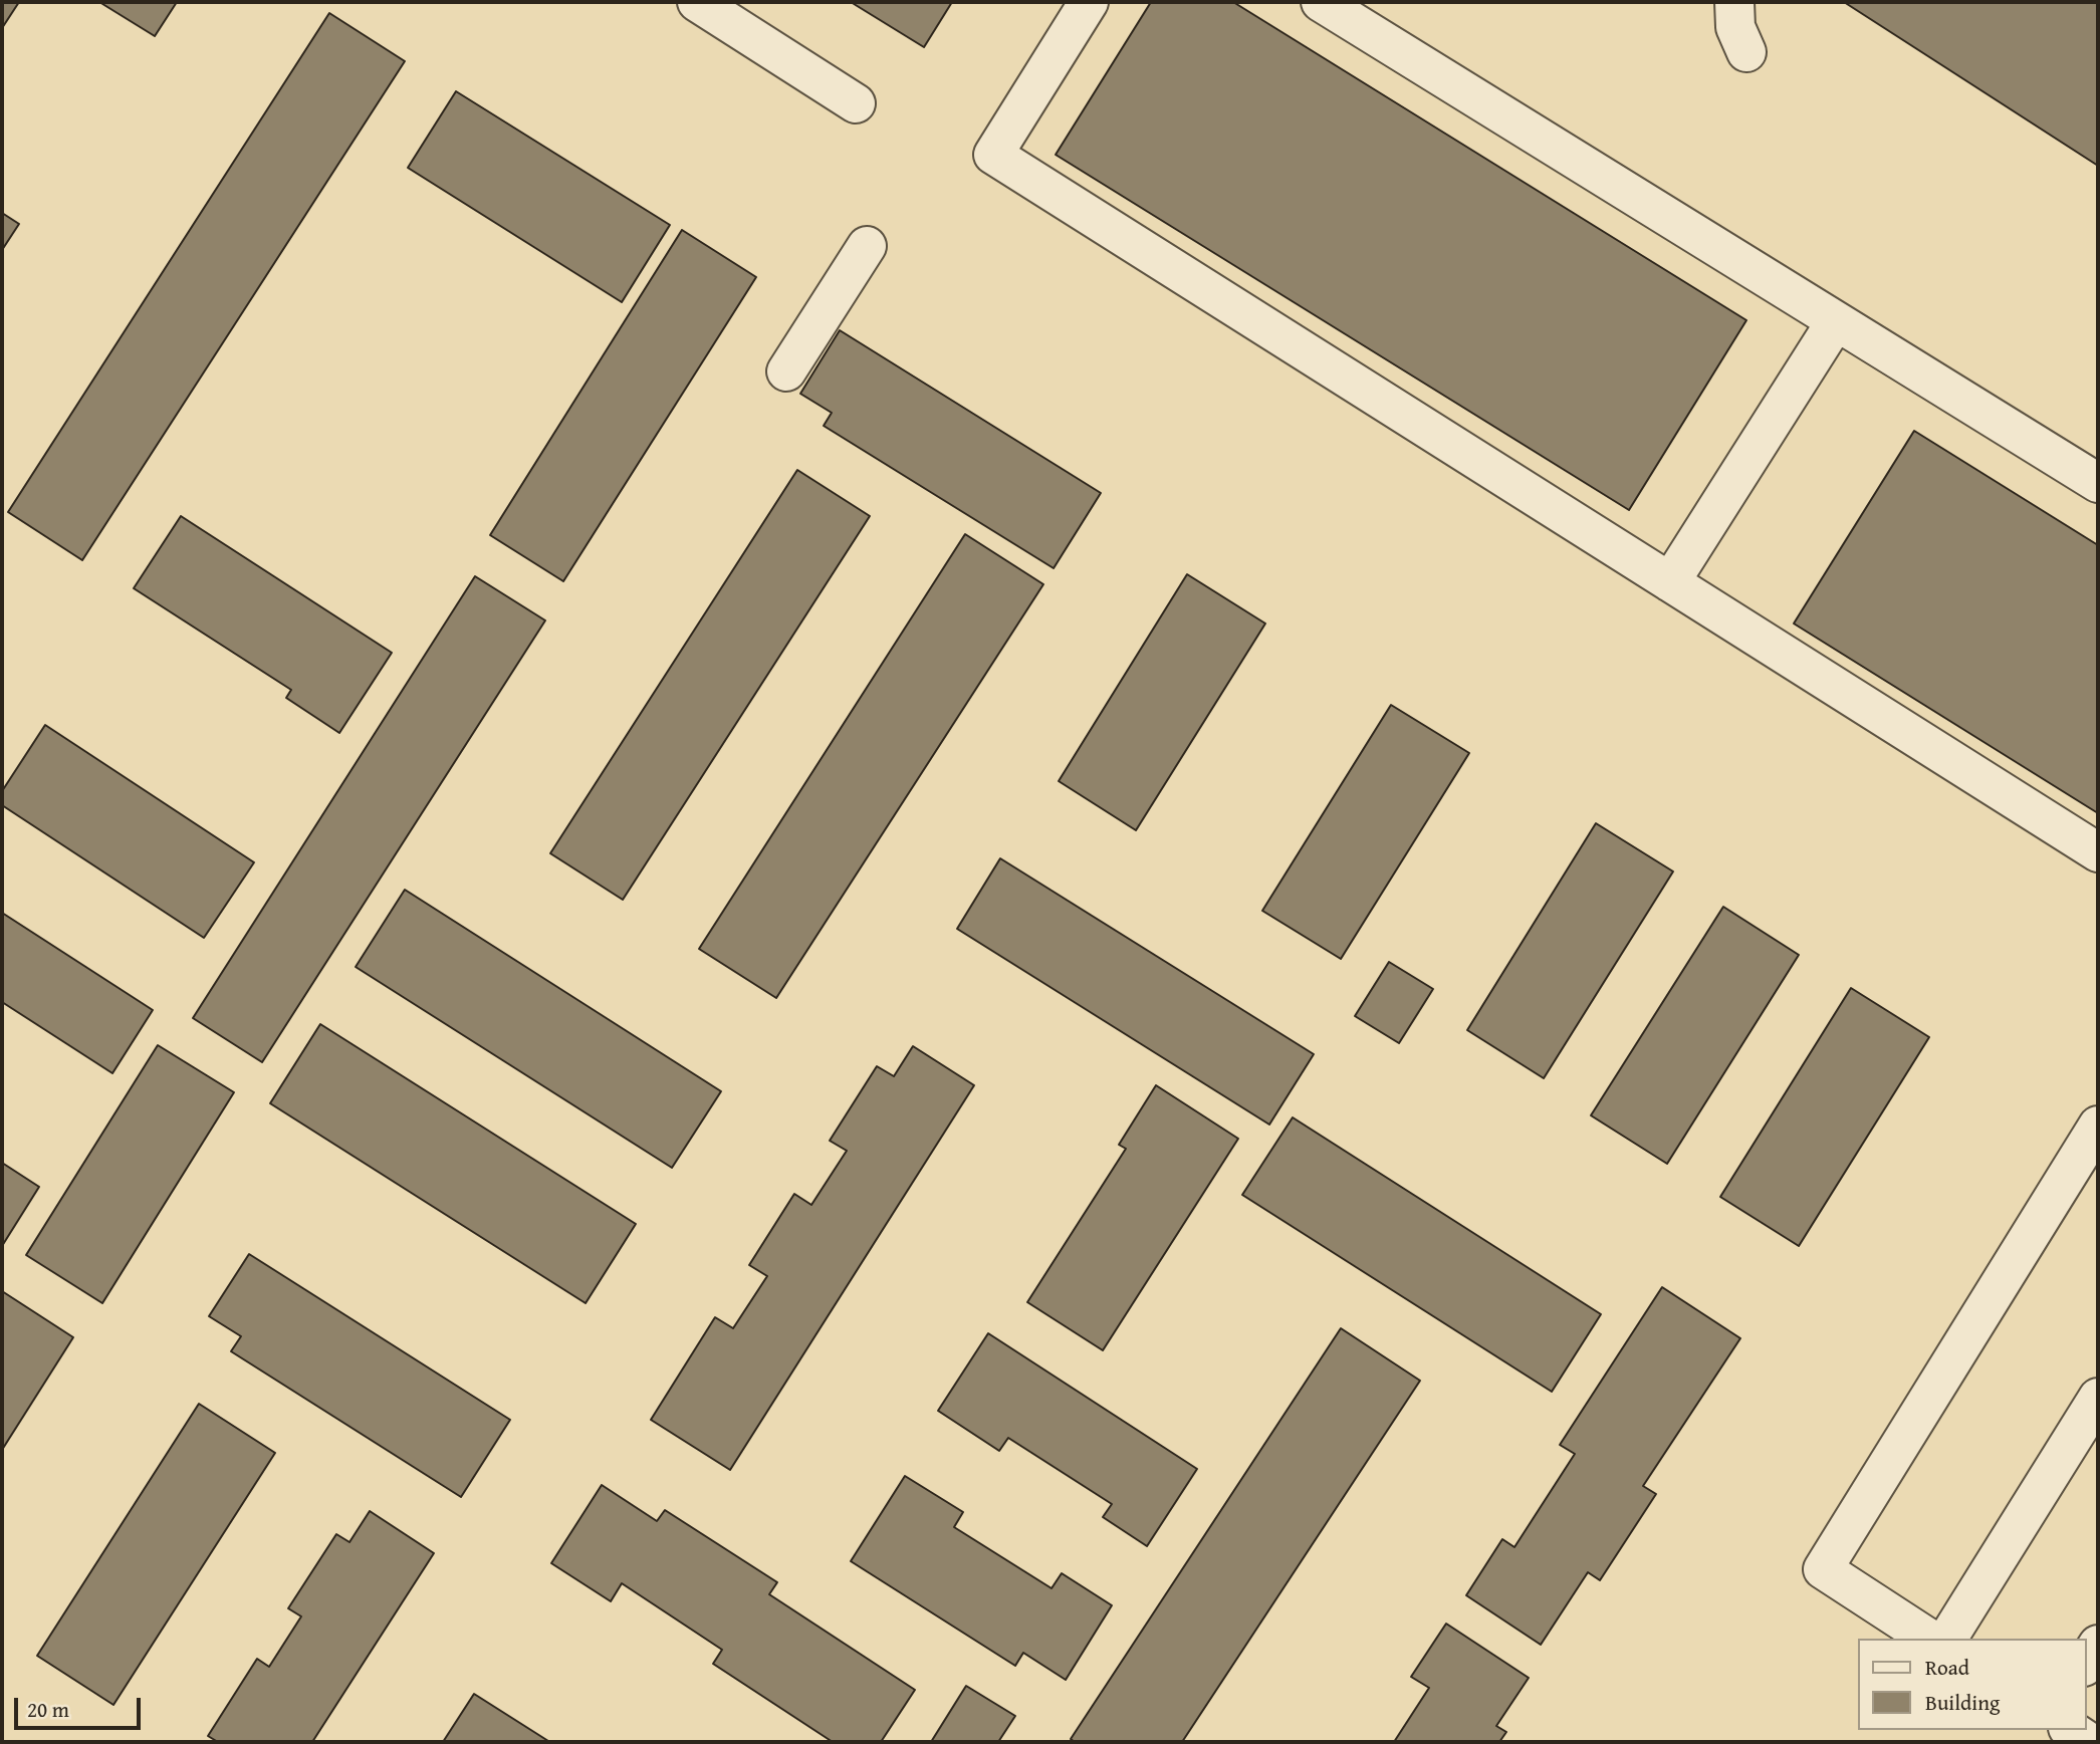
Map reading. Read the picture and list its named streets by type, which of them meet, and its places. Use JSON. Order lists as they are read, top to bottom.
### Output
{
  "legend": ["Road", "Building"],
  "scale_bar": "20 m"
}
